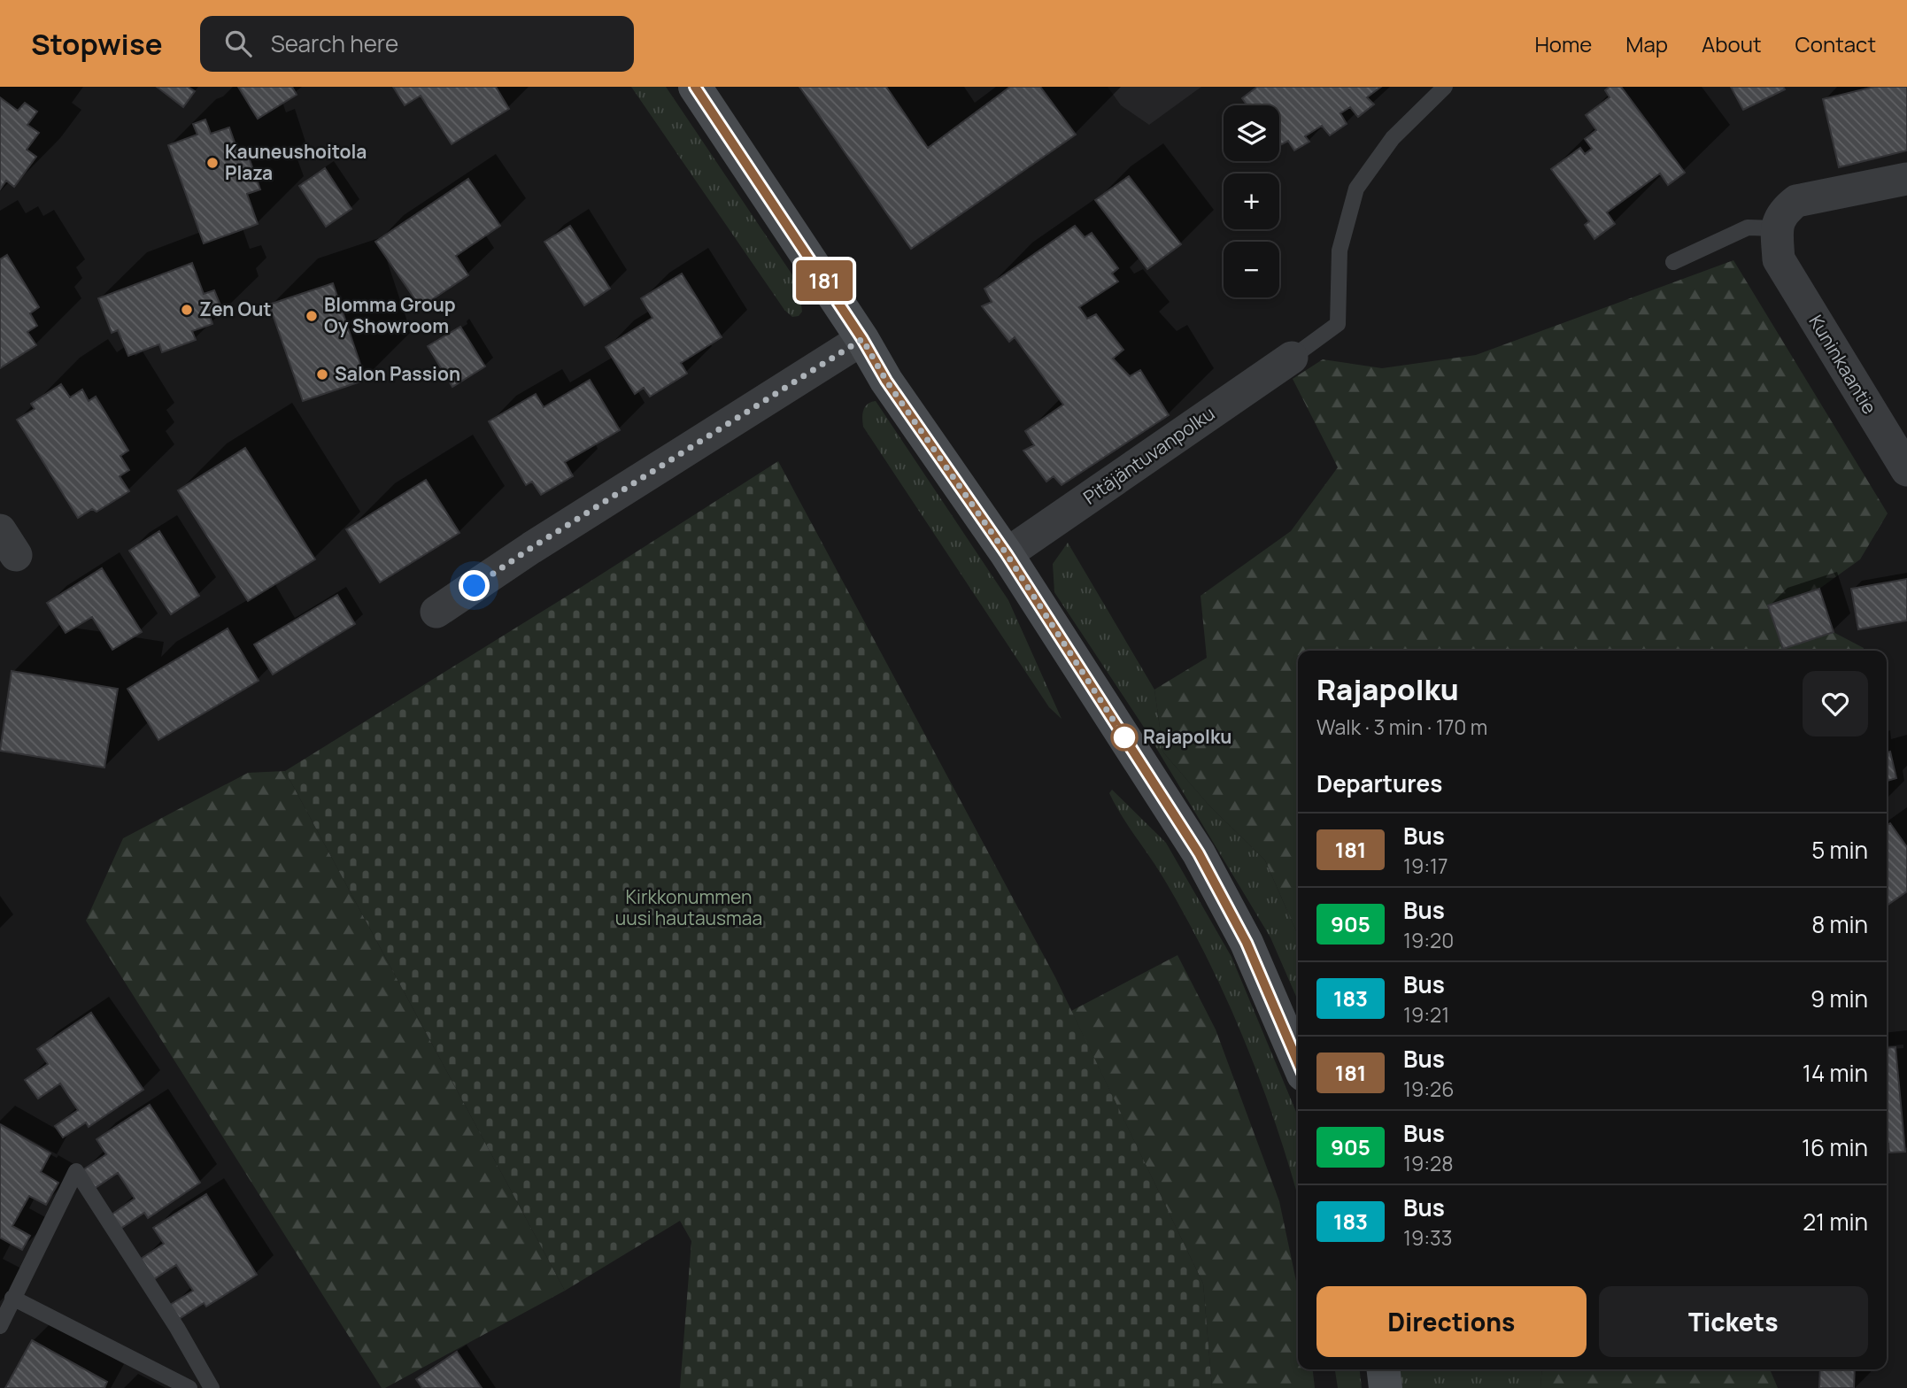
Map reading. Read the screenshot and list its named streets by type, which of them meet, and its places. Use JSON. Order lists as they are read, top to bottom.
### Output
{
  "streets": {
    "street": ["Kuninkaantie", "Pitäjäntuvanpolku"]
  },
  "parks": ["Kirkkonummen uusi hautausmaa"],
  "places": [
    "Kauneushoitola Plaza",
    "Zen Out",
    "Blomma Group Oy Showroom",
    "Salon Passion",
    "Rajapolku"
  ],
  "lines": ["bus line 181"],
  "page": {
    "header": "Stopwise",
    "search": "Search here",
    "nav": [
      "Home",
      "Map",
      "About",
      "Contact"
    ],
    "on_map": "181",
    "map_buttons": ["+", "−"],
    "heading": [
      ["Rajapolku", "Walk · 3 min · 170 m"],
      "Departures"
    ],
    "list": [
      {
        "mark": "181",
        "name": "Bus",
        "note": "19:17",
        "value": "5 min"
      },
      {
        "mark": "905",
        "name": "Bus",
        "note": "19:20",
        "value": "8 min"
      },
      {
        "mark": "183",
        "name": "Bus",
        "note": "19:21",
        "value": "9 min"
      },
      {
        "mark": "181",
        "name": "Bus",
        "note": "19:26",
        "value": "14 min"
      },
      {
        "mark": "905",
        "name": "Bus",
        "note": "19:28",
        "value": "16 min"
      },
      {
        "mark": "183",
        "name": "Bus",
        "note": "19:33",
        "value": "21 min"
      }
    ],
    "buttons": ["Directions", "Tickets"]
  }
}
